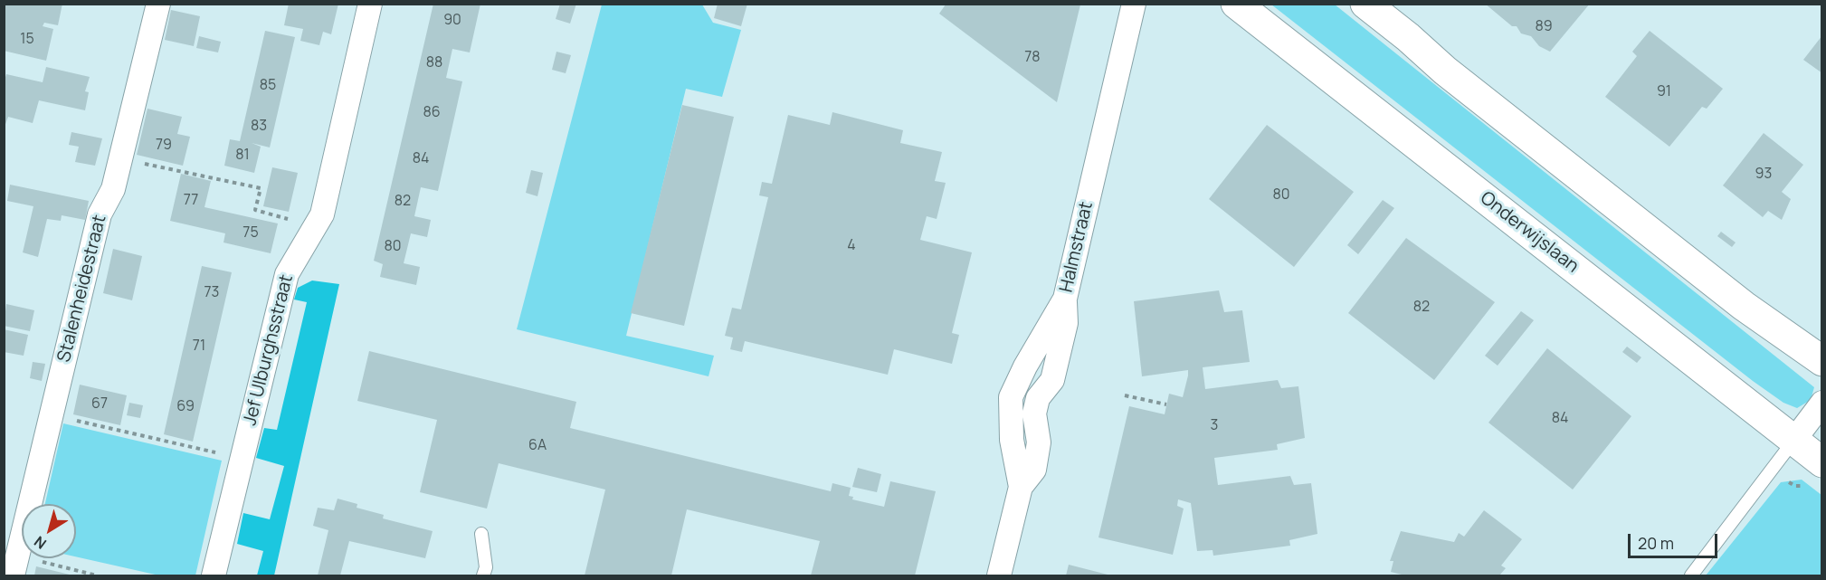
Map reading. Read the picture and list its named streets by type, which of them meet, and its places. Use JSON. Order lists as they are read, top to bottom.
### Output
{
  "streets": {
    "main road": ["Onderwijslaan"],
    "street": ["Halmstraat", "Stalenheidestraat", "Jef Ulburghsstraat"]
  },
  "house_numbers": [
    "90",
    "89",
    "15",
    "78",
    "88",
    "85",
    "91",
    "86",
    "83",
    "79",
    "81",
    "84",
    "93",
    "80",
    "77",
    "82",
    "75",
    "4",
    "80",
    "73",
    "82",
    "71",
    "67",
    "69",
    "84",
    "3",
    "6A"
  ],
  "scale_bar": "20 m",
  "north": "bottom left"
}
